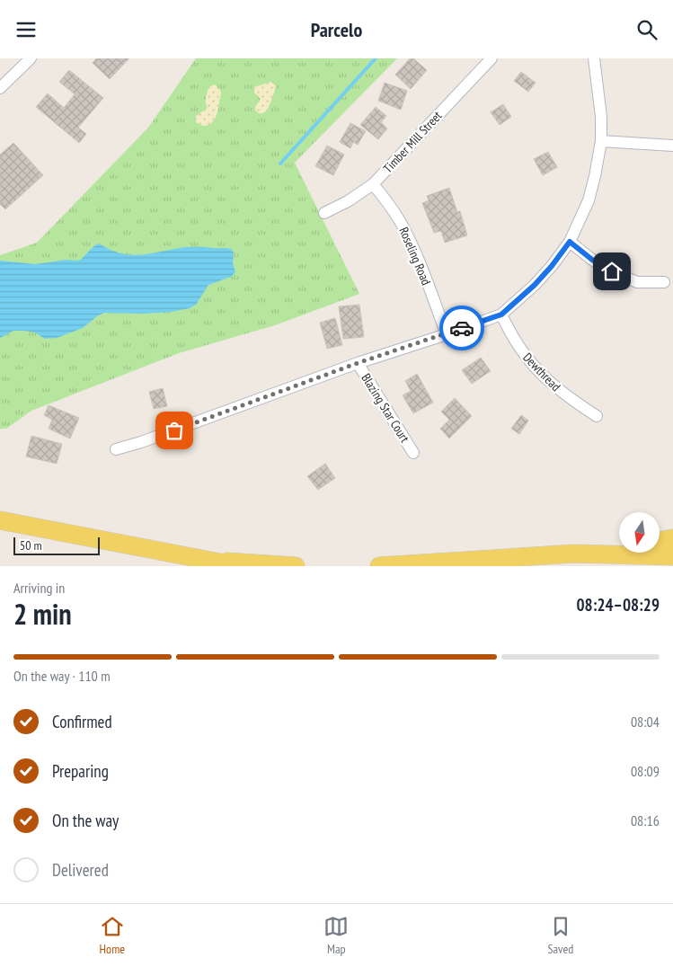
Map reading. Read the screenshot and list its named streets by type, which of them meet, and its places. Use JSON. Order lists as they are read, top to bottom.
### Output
{
  "streets": {
    "street": [
      "Timber Mill Street",
      "Roseling Road",
      "Dewthread",
      "Blazing Star Court"
    ]
  },
  "crossings": [
    ["Timber Mill Street", "Roseling Road"]
  ],
  "scale_bar": "50 m",
  "north": "bottom",
  "page": {
    "header": "Parcelo",
    "scale": "50 m",
    "heading": ["2 min", "Arriving in", "08:24–08:29"],
    "bar": "On the way · 110 m",
    "list": [
      ["Confirmed", "08:04"],
      ["Preparing", "08:09"],
      ["On the way", "08:16"],
      "Delivered"
    ],
    "tabs": ["Home", "Map", "Saved"]
  }
}
